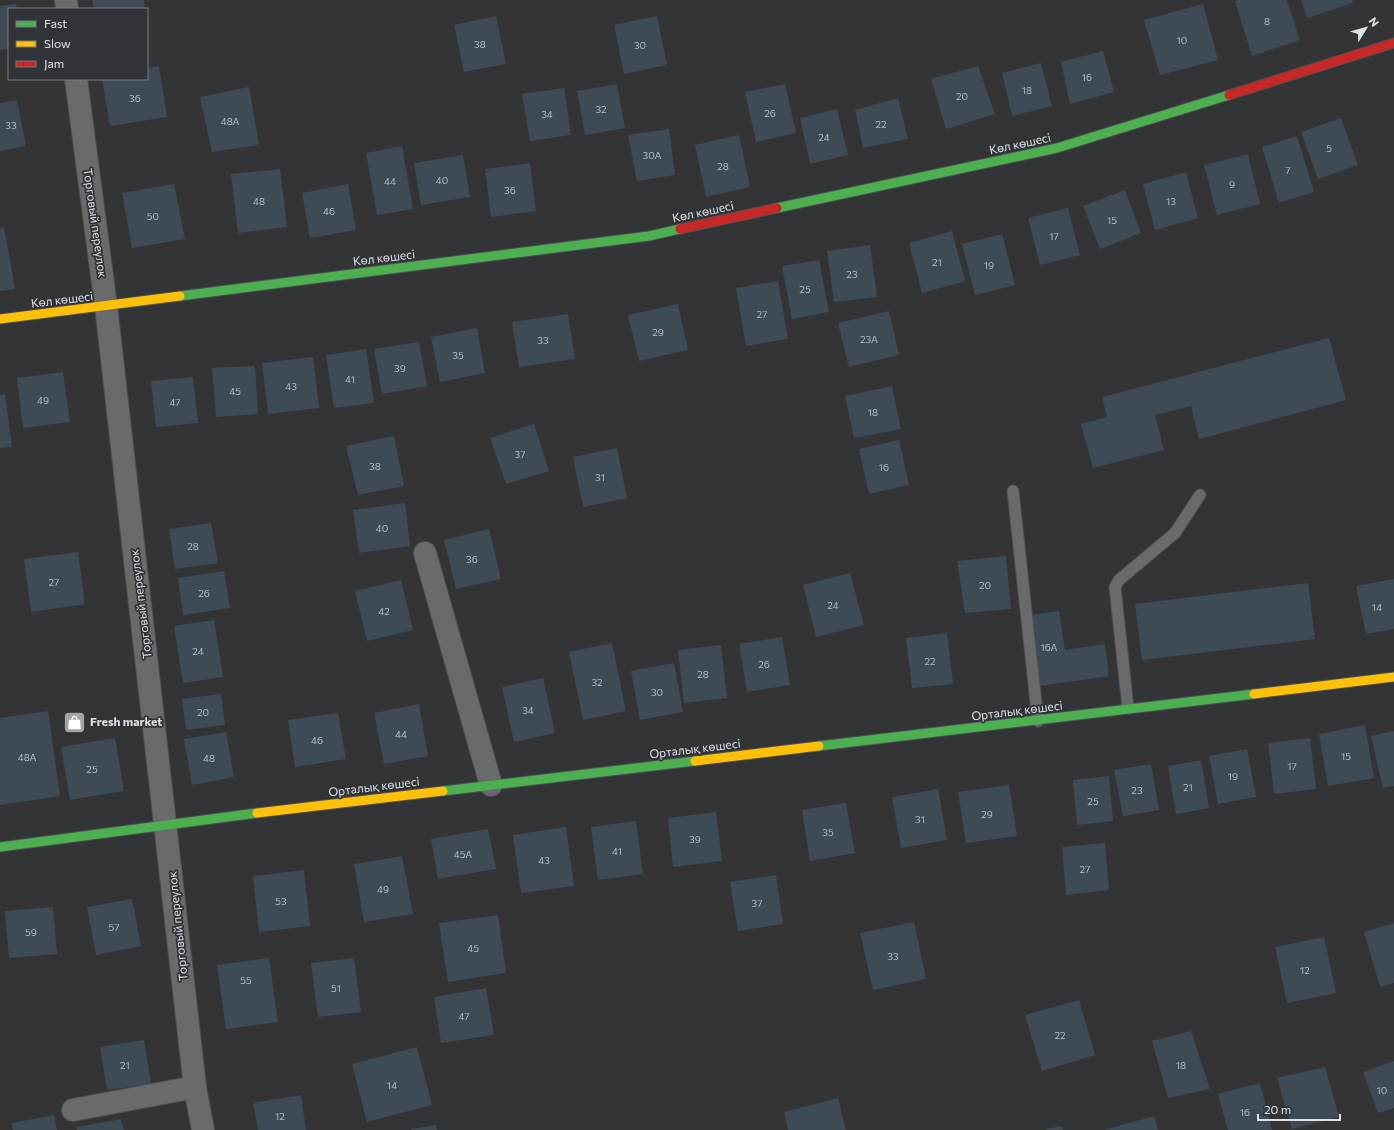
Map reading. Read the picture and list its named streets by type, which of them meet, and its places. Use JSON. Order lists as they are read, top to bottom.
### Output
{
  "streets": {
    "street": ["Көл көшесі", "Торговый переулок", "Орталық көшесі"]
  },
  "crossings": [
    ["Көл көшесі", "Торговый переулок"],
    ["Торговый переулок", "Орталық көшесі"]
  ],
  "places": {
    "shop": ["Fresh market"]
  },
  "house_numbers": [
    "8",
    "10",
    "38",
    "30",
    "16",
    "18",
    "20",
    "36",
    "32",
    "26",
    "34",
    "48А",
    "22",
    "33",
    "24",
    "5",
    "30А",
    "28",
    "7",
    "40",
    "44",
    "9",
    "36",
    "48",
    "13",
    "46",
    "50",
    "15",
    "17",
    "21",
    "19",
    "23",
    "25",
    "27",
    "29",
    "23А",
    "33",
    "35",
    "39",
    "41",
    "43",
    "45",
    "49",
    "47",
    "18",
    "37",
    "38",
    "16",
    "31",
    "40",
    "28",
    "36",
    "27",
    "20",
    "26",
    "24",
    "14",
    "42",
    "16А",
    "24",
    "22",
    "26",
    "28",
    "32",
    "30",
    "34",
    "20",
    "44",
    "46",
    "15",
    "48А",
    "48",
    "17",
    "25",
    "19",
    "21",
    "23",
    "25",
    "29",
    "31",
    "35",
    "39",
    "41",
    "45А",
    "43",
    "27",
    "49",
    "53",
    "37",
    "57",
    "59",
    "45",
    "33",
    "12",
    "55",
    "51",
    "47",
    "22",
    "21",
    "18",
    "14",
    "10",
    "16",
    "12"
  ],
  "legend": ["Fast", "Slow", "Jam"],
  "scale_bar": "20 m",
  "north": "top right"
}
